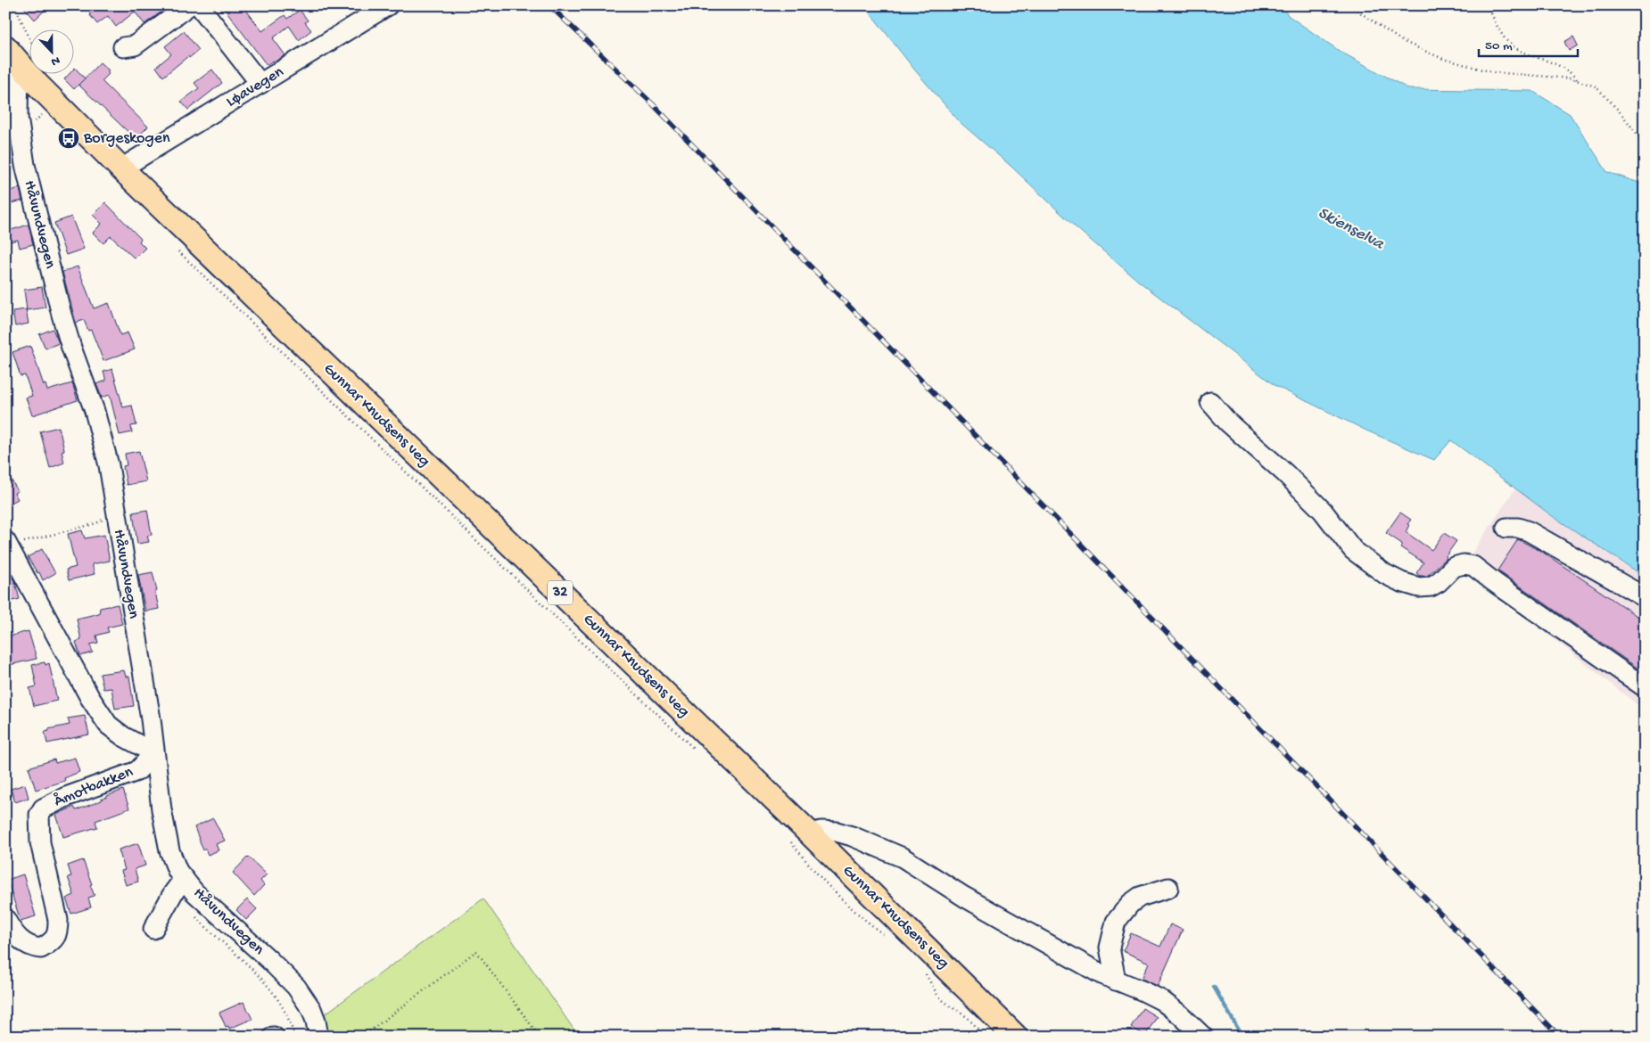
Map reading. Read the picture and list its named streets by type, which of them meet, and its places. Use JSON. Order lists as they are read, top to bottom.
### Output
{
  "streets": {
    "main road": ["Gunnar Knudsens veg", "32"],
    "street": ["Løavegen", "Håvundvegen", "Åmotbakken"]
  },
  "crossings": [
    ["Løavegen", "Gunnar Knudsens veg"],
    ["Løavegen", "32"],
    ["Håvundvegen", "32"],
    ["Håvundvegen", "Åmotbakken"],
    ["Gunnar Knudsens veg", "32"]
  ],
  "water": ["Skienselva"],
  "places": {
    "bus stop": ["Borgeskogen"]
  },
  "scale_bar": "50 m",
  "north": "bottom"
}
